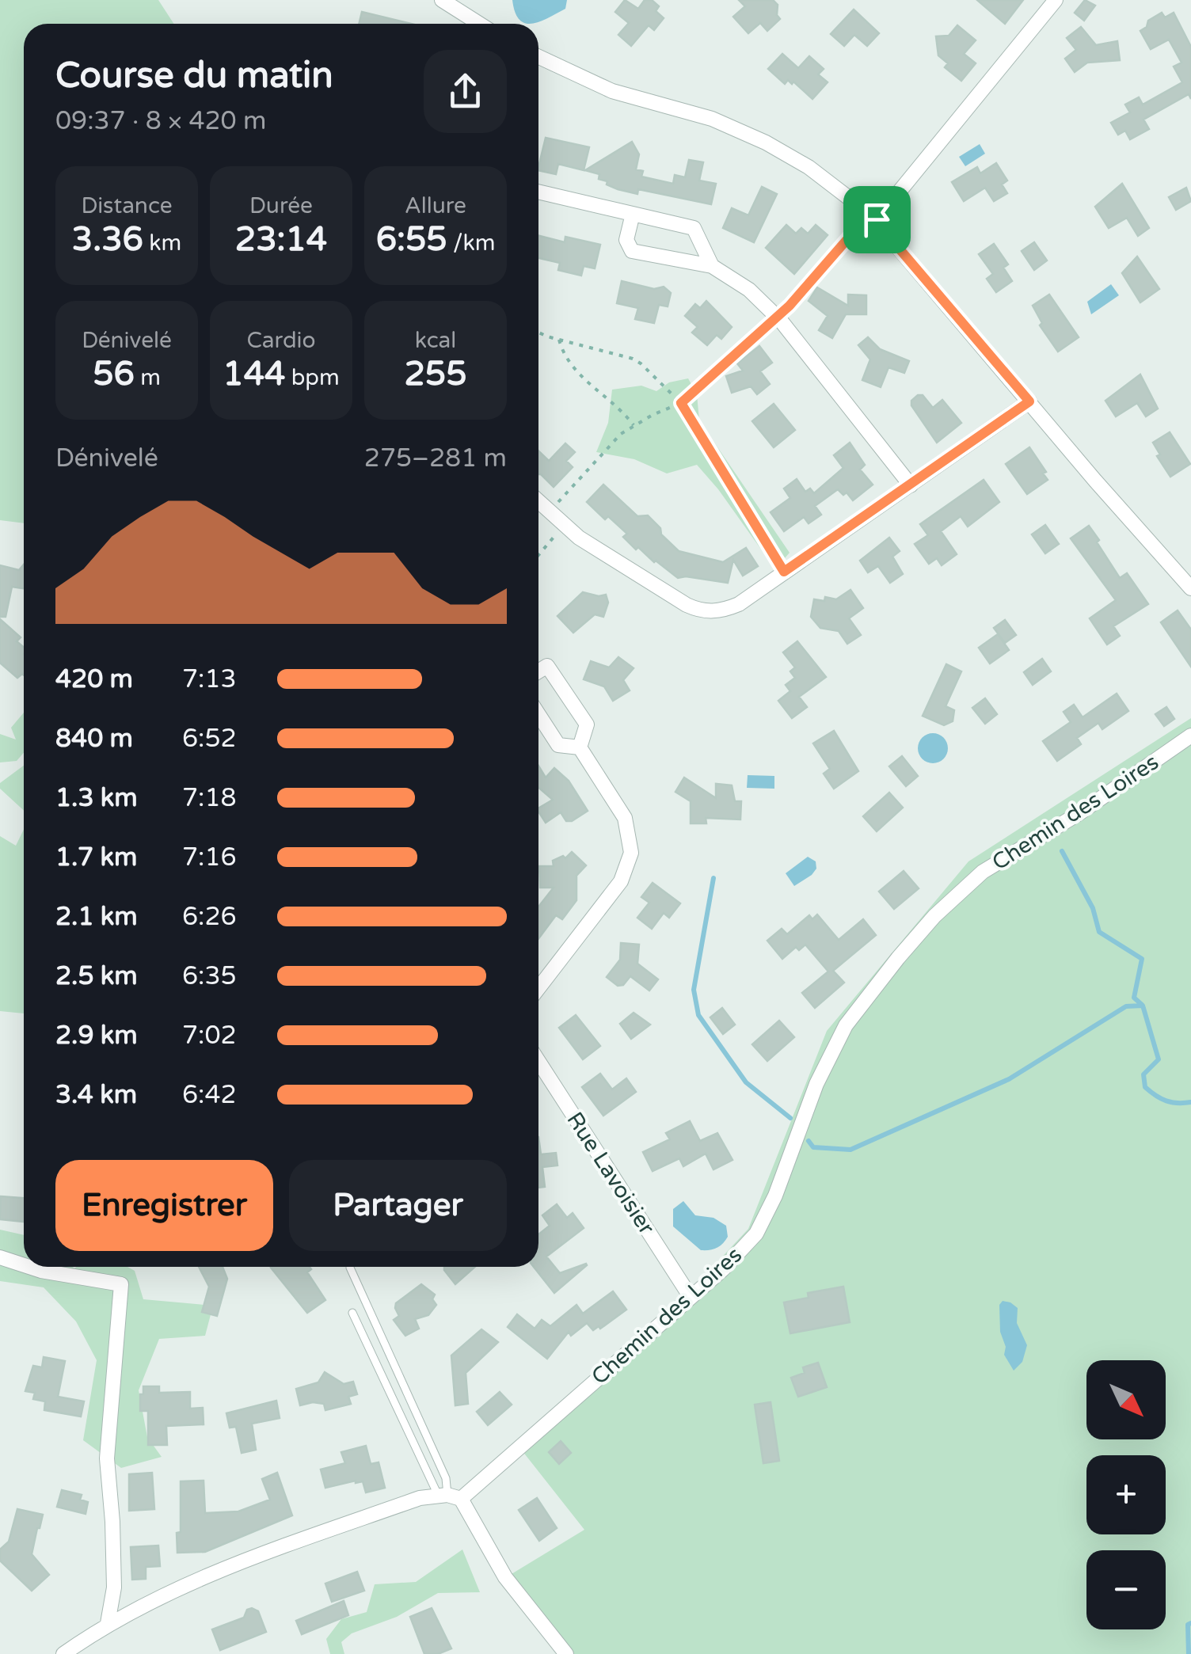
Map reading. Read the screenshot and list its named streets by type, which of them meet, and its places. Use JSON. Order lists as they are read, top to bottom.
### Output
{
  "streets": {
    "street": ["Chemin des Loires", "Rue Lavoisier"]
  },
  "crossings": [
    ["Chemin des Loires", "Rue Lavoisier"]
  ],
  "north": "bottom right",
  "page": {
    "heading": ["Course du matin", "09:37 · 8 × 420 m"],
    "stats": [
      ["Distance", "3.36 km"],
      ["Durée", "23:14"],
      ["Allure", "6:55 /km"],
      ["Dénivelé", "56 m"],
      ["Cardio", "144 bpm"],
      ["kcal", "255"]
    ],
    "chart": ["Dénivelé", "275–281 m"],
    "list": [
      {
        "name": "420 m",
        "note": "7:13"
      },
      {
        "name": "840 m",
        "note": "6:52"
      },
      {
        "name": "1.3 km",
        "note": "7:18"
      },
      {
        "name": "1.7 km",
        "note": "7:16"
      },
      {
        "name": "2.1 km",
        "note": "6:26"
      },
      {
        "name": "2.5 km",
        "note": "6:35"
      },
      {
        "name": "2.9 km",
        "note": "7:02"
      },
      {
        "name": "3.4 km",
        "note": "6:42"
      }
    ],
    "buttons": ["Enregistrer", "Partager"],
    "map_buttons": ["+", "−"]
  }
}
